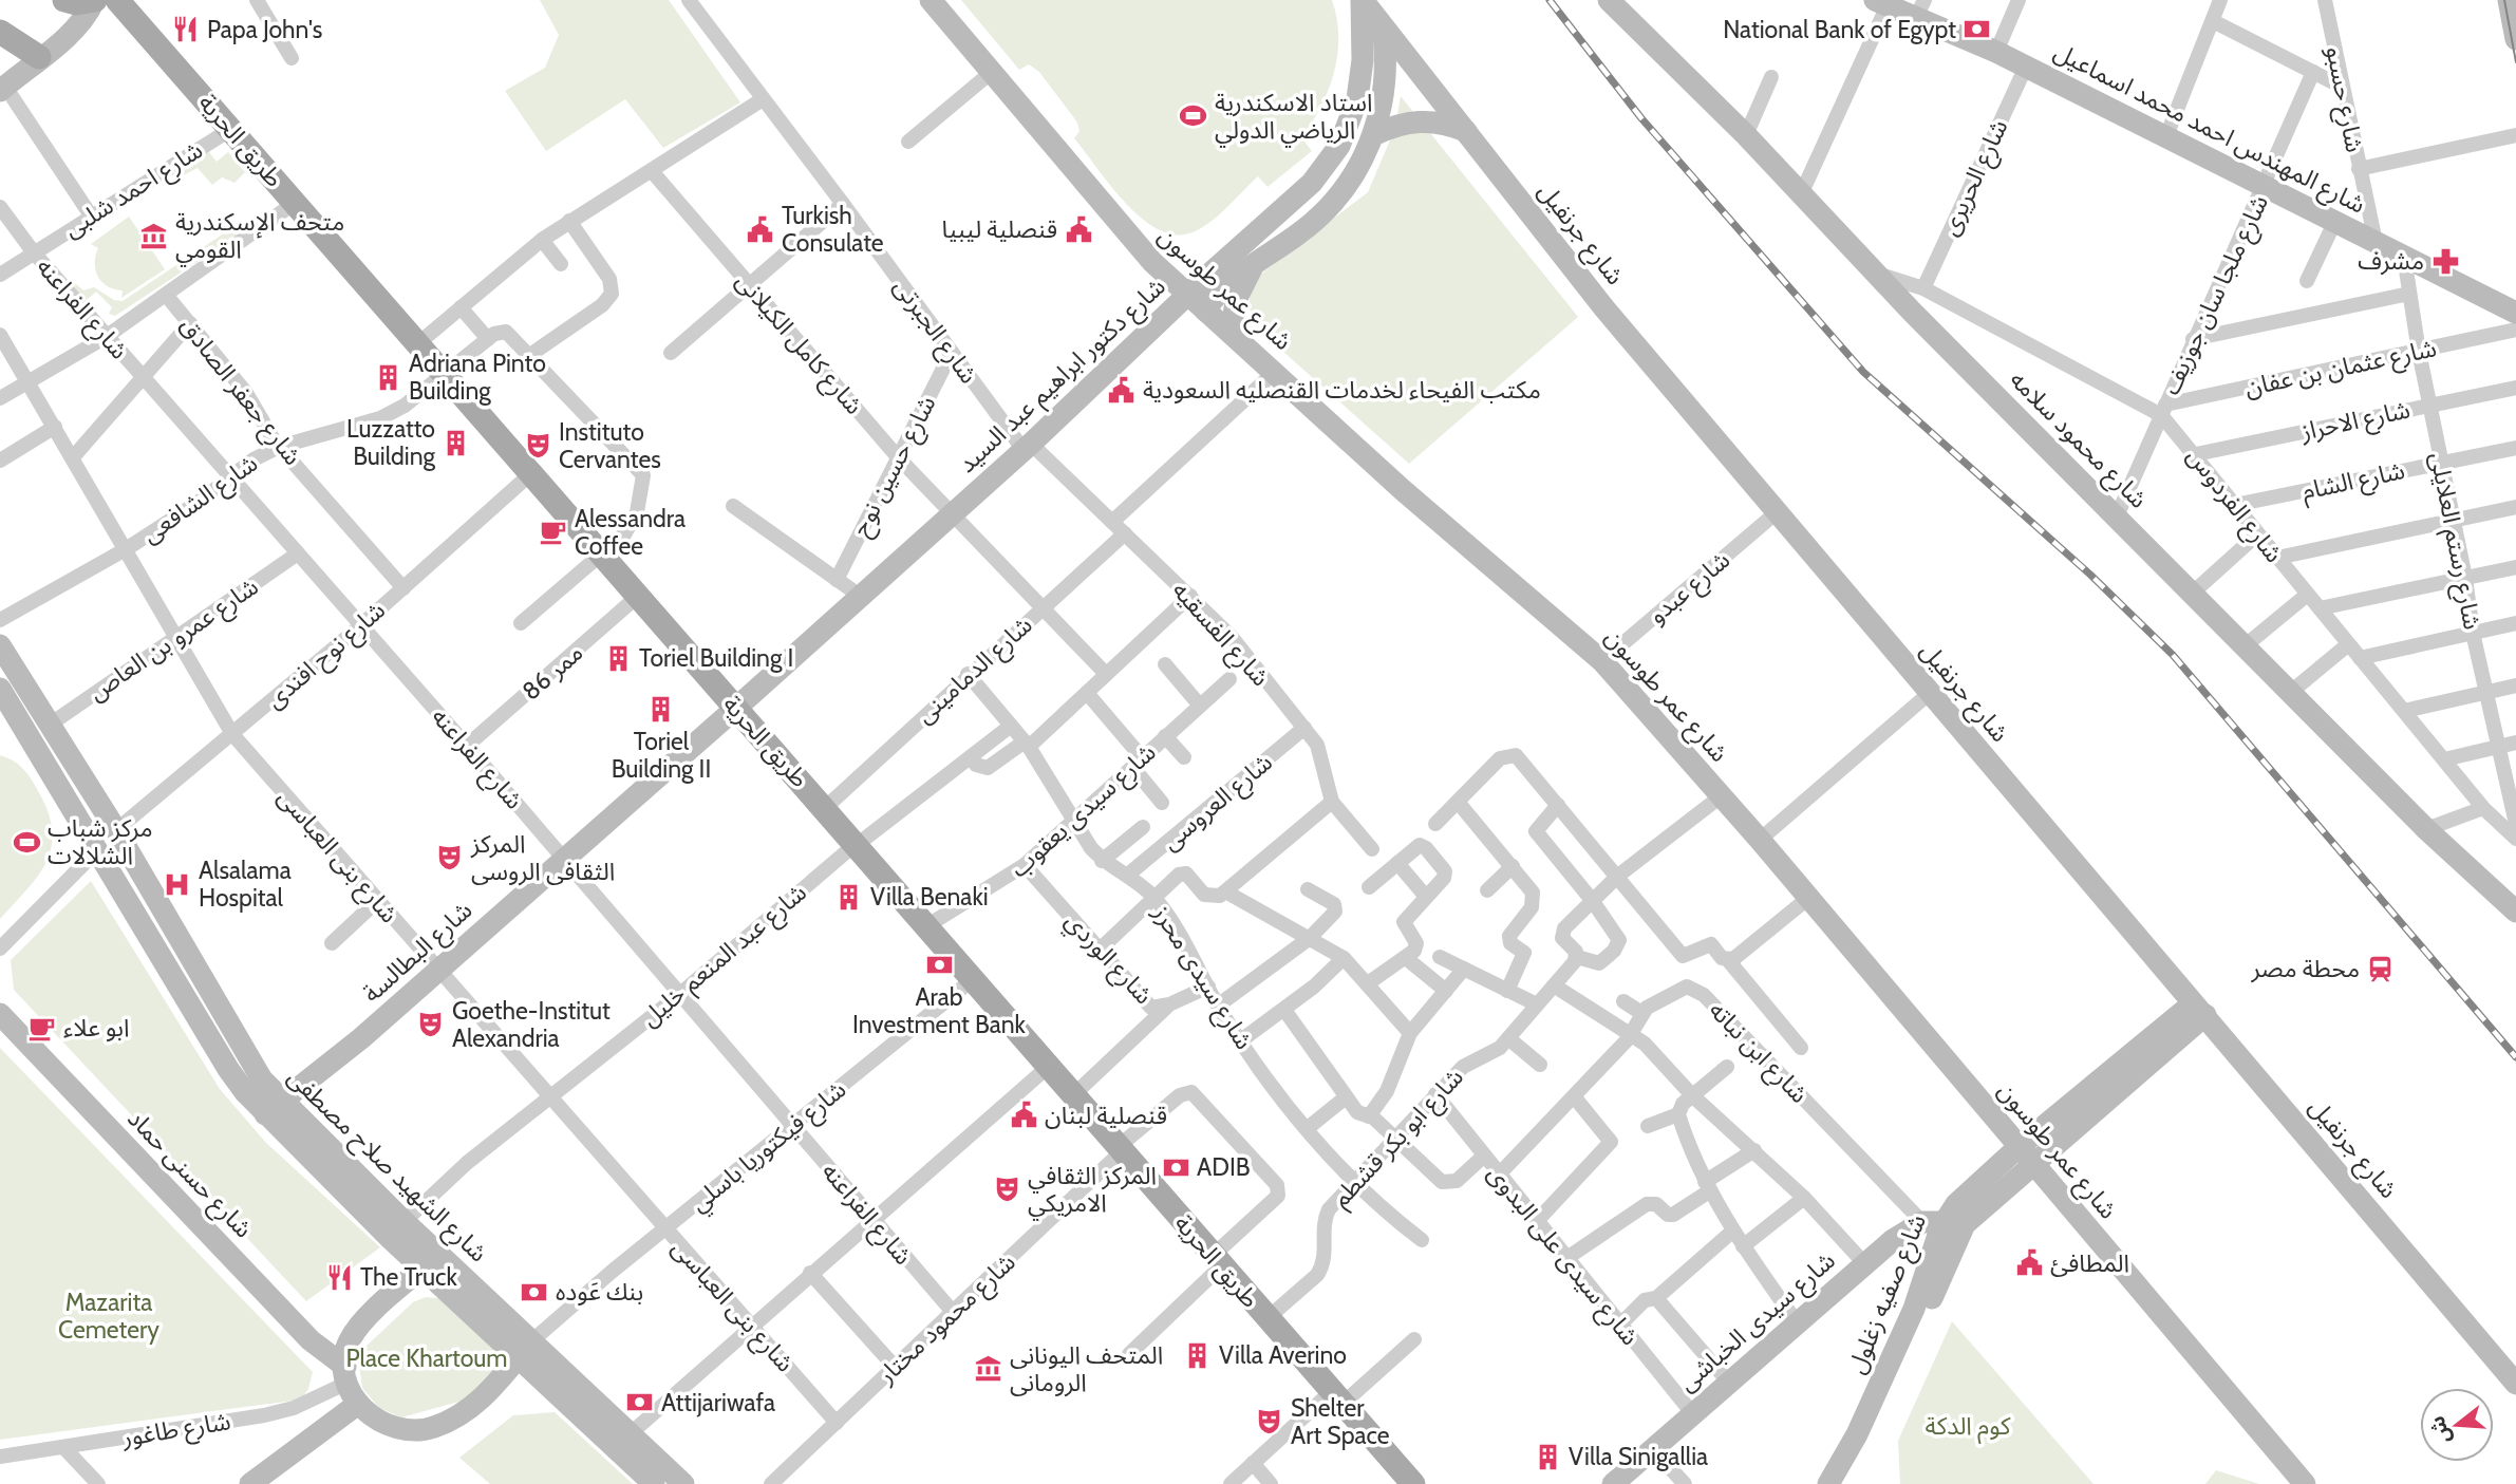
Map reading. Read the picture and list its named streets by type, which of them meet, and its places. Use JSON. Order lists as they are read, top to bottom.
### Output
{
  "streets": {
    "main road": [
      "شارع المهندس احمد محمد اسماعيل",
      "طريق الحرية",
      "شارع جرنفيل",
      "شارع عمر طوسون",
      "شارع دكتور ابراهيم عبد السيد",
      "شارع محمود سلامه",
      "شارع البطالسة",
      "شارع الشهيد صلاح مصطفى",
      "شارع حسنى حماد",
      "شارع صفيه زغلول",
      "شارع سيدى الخباشى"
    ],
    "street": [
      "شارع حسبو",
      "شارع الحريرى",
      "شارع احمد شلبى",
      "شارع ملجا سان جوزيف",
      "شارع الفراعنه",
      "شارع الجبرتى",
      "شارع كامل الكيلانى",
      "شارع عثمان بن عفان",
      "شارع جعفر الصادق",
      "شارع الاحراز",
      "شارع حسين نوح",
      "شارع الشام",
      "شارع الشافعى",
      "شارع الفردوس",
      "شارع رستم العلايلى",
      "شارع عبدو",
      "شارع الفسقيه",
      "شارع عمرو بن العاص",
      "شارع نوح افندى",
      "شارع الدمامينى",
      "ممر 86",
      "شارع العروسى",
      "شارع سيدى يعقوب",
      "شارع بنى العباسى",
      "شارع عبد المنعم خليل",
      "شارع الوردي",
      "شارع سيدى محرز",
      "شارع ابن نباته",
      "شارع ابو بكر قشطم",
      "شارع فيكتوريا باسلي",
      "شارع سيدى على البدوى",
      "شارع محمود مختار",
      "شارع طاغور"
    ]
  },
  "crossings": [
    ["شارع حسبو", "شارع المهندس احمد محمد اسماعيل"],
    ["شارع المهندس احمد محمد اسماعيل", "شارع الحريرى"],
    ["شارع المهندس احمد محمد اسماعيل", "شارع ملجا سان جوزيف"],
    ["شارع المهندس احمد محمد اسماعيل", "شارع رستم العلايلى"],
    ["طريق الحرية", "شارع احمد شلبى"],
    ["طريق الحرية", "شارع دكتور ابراهيم عبد السيد"],
    ["طريق الحرية", "شارع الشافعى"],
    ["طريق الحرية", "شارع نوح افندى"],
    ["طريق الحرية", "شارع الدمامينى"],
    ["طريق الحرية", "ممر 86"],
    ["طريق الحرية", "شارع سيدى يعقوب"],
    ["طريق الحرية", "شارع البطالسة"],
    ["طريق الحرية", "شارع عبد المنعم خليل"],
    ["طريق الحرية", "شارع ابو بكر قشطم"],
    ["طريق الحرية", "شارع فيكتوريا باسلي"],
    ["طريق الحرية", "شارع محمود مختار"],
    ["شارع الحريرى", "شارع الفردوس"],
    ["شارع احمد شلبى", "شارع الفراعنه"],
    ["شارع جرنفيل", "شارع دكتور ابراهيم عبد السيد"],
    ["شارع جرنفيل", "شارع عبدو"],
    ["شارع جرنفيل", "شارع صفيه زغلول"],
    ["شارع عمر طوسون", "شارع دكتور ابراهيم عبد السيد"],
    ["شارع عمر طوسون", "شارع عبدو"],
    ["شارع عمر طوسون", "شارع صفيه زغلول"],
    ["شارع ملجا سان جوزيف", "شارع عثمان بن عفان"],
    ["شارع ملجا سان جوزيف", "شارع محمود سلامه"],
    ["شارع ملجا سان جوزيف", "شارع الفردوس"],
    ["شارع الفراعنه", "شارع الشافعى"],
    ["شارع الفراعنه", "شارع عمرو بن العاص"],
    ["شارع الفراعنه", "شارع نوح افندى"],
    ["شارع الفراعنه", "ممر 86"],
    ["شارع الفراعنه", "شارع البطالسة"],
    ["شارع الفراعنه", "شارع عبد المنعم خليل"],
    ["شارع الفراعنه", "شارع فيكتوريا باسلي"],
    ["شارع الفراعنه", "شارع محمود مختار"],
    ["شارع الجبرتى", "شارع دكتور ابراهيم عبد السيد"],
    ["شارع الجبرتى", "شارع حسين نوح"],
    ["شارع الجبرتى", "شارع الفسقيه"],
    ["شارع كامل الكيلانى", "شارع دكتور ابراهيم عبد السيد"],
    ["شارع كامل الكيلانى", "شارع حسين نوح"],
    ["شارع كامل الكيلانى", "شارع الدمامينى"],
    ["شارع عثمان بن عفان", "شارع الفردوس"],
    ["شارع عثمان بن عفان", "شارع رستم العلايلى"],
    ["شارع دكتور ابراهيم عبد السيد", "شارع الفسقيه"],
    ["شارع دكتور ابراهيم عبد السيد", "شارع البطالسة"],
    ["شارع جعفر الصادق", "شارع الشافعى"],
    ["شارع جعفر الصادق", "شارع نوح افندى"],
    ["شارع الاحراز", "شارع الفردوس"],
    ["شارع الاحراز", "شارع رستم العلايلى"],
    ["شارع محمود سلامه", "شارع الفردوس"],
    ["شارع الشام", "شارع الفردوس"],
    ["شارع الشام", "شارع رستم العلايلى"],
    ["شارع الشافعى", "شارع بنى العباسى"],
    ["شارع الفسقيه", "شارع الدمامينى"],
    ["شارع الفسقيه", "شارع العروسى"],
    ["شارع عمرو بن العاص", "شارع بنى العباسى"],
    ["شارع عمرو بن العاص", "شارع الشهيد صلاح مصطفى"],
    ["شارع نوح افندى", "شارع بنى العباسى"],
    ["شارع نوح افندى", "شارع الشهيد صلاح مصطفى"],
    ["شارع الدمامينى", "شارع سيدى محرز"],
    ["شارع العروسى", "شارع سيدى محرز"],
    ["شارع سيدى يعقوب", "شارع الوردي"],
    ["شارع سيدى يعقوب", "شارع سيدى محرز"],
    ["شارع بنى العباسى", "شارع البطالسة"],
    ["شارع بنى العباسى", "شارع عبد المنعم خليل"],
    ["شارع بنى العباسى", "شارع فيكتوريا باسلي"],
    ["شارع بنى العباسى", "شارع محمود مختار"],
    ["شارع البطالسة", "شارع الشهيد صلاح مصطفى"],
    ["شارع عبد المنعم خليل", "شارع سيدى محرز"],
    ["شارع عبد المنعم خليل", "شارع الشهيد صلاح مصطفى"],
    ["شارع الوردي", "شارع سيدى محرز"],
    ["شارع سيدى محرز", "شارع ابو بكر قشطم"],
    ["شارع ابن نباته", "شارع سيدى الخباشى"],
    ["شارع ابو بكر قشطم", "شارع سيدى على البدوى"],
    ["شارع فيكتوريا باسلي", "شارع الشهيد صلاح مصطفى"],
    ["شارع فيكتوريا باسلي", "شارع حسنى حماد"],
    ["شارع فيكتوريا باسلي", "شارع طاغور"],
    ["شارع الشهيد صلاح مصطفى", "شارع حسنى حماد"],
    ["شارع الشهيد صلاح مصطفى", "شارع طاغور"],
    ["شارع حسنى حماد", "شارع طاغور"],
    ["شارع سيدى على البدوى", "شارع سيدى الخباشى"]
  ],
  "parks": ["Mazarita Cemetery", "Place Khartoum", "كوم الدكة"],
  "places": {
    "restaurant": ["Papa John's", "The Truck"],
    "bank": [
      "National Bank of Egypt",
      "Arab Investment Bank",
      "ADIB",
      "بنك عَوده",
      "Attijariwafa"
    ],
    "sports": ["استاد الاسكندرية الرياضي الدولي", "مركز شباب الشلالات"],
    "public building": [
      "Turkish Consulate",
      "قنصلية ليبيا",
      "مكتب الفيحاء لخدمات القنصليه السعودية",
      "قنصلية لبنان",
      "المطافئ"
    ],
    "museum": ["متحف الإسكندرية القومي", "المتحف اليونانى الرومانى"],
    "pharmacy": ["مشرف"],
    "building": [
      "Adriana Pinto Building",
      "Luzzatto Building",
      "Toriel Building I",
      "Toriel Building II",
      "Villa Benaki",
      "Villa Averino",
      "Villa Sinigallia"
    ],
    "theatre": [
      "Instituto Cervantes",
      "المركز الثقافى الروسى",
      "Goethe-Institut Alexandria",
      "المركز الثقافي الامريكي",
      "Shelter Art Space"
    ],
    "cafe": ["Alessandra Coffee", "ابو علاء"],
    "hospital": ["Alsalama Hospital"],
    "station": ["محطة مصر"]
  },
  "north": "left"
}
